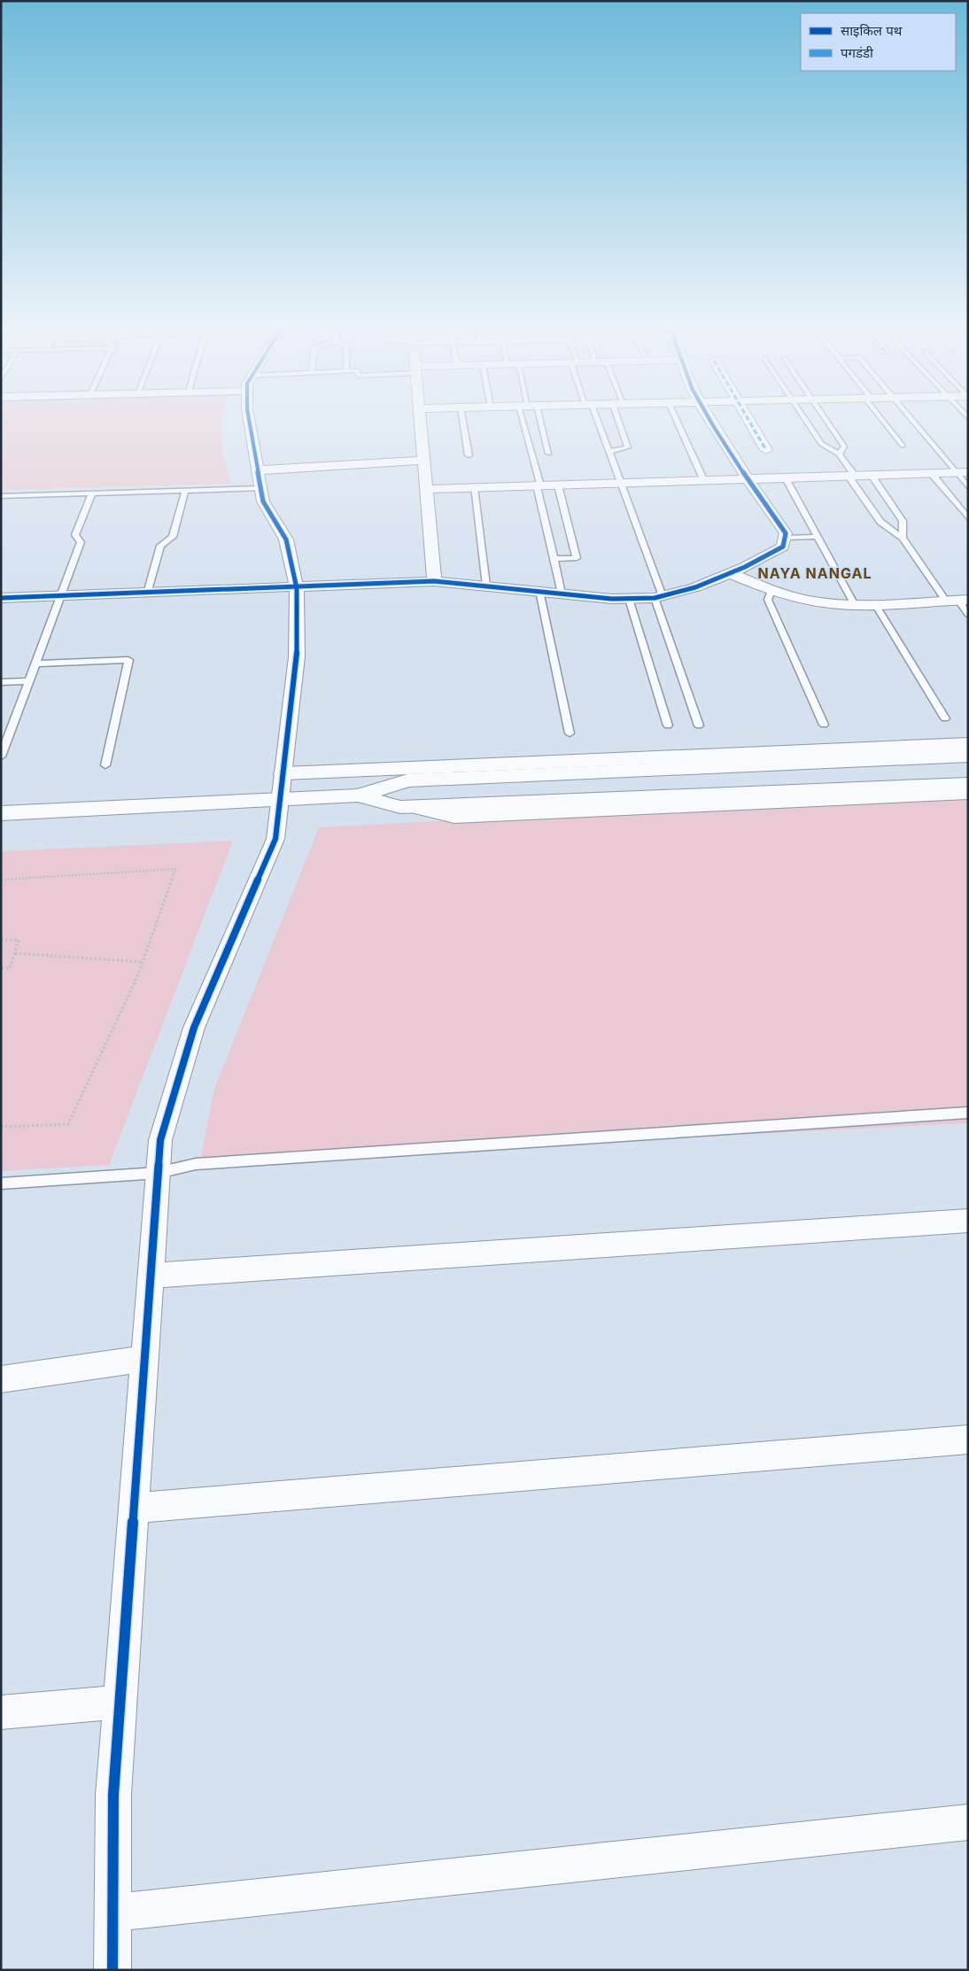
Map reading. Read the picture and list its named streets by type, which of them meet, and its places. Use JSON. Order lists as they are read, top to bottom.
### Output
{
  "districts": ["NAYA NANGAL"],
  "legend": ["साइकिल पथ", "पगडंडी"]
}
